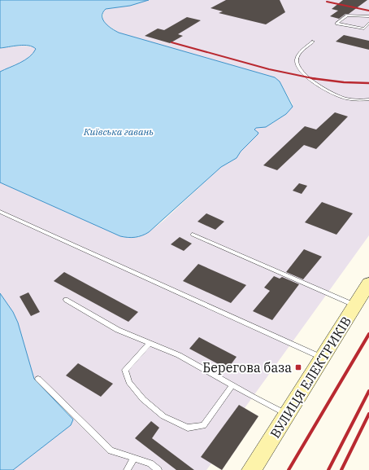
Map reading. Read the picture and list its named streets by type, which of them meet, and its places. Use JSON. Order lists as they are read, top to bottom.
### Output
{
  "streets": {
    "street": ["ВУЛИЦЯ ЕЛЕКТРИКІВ"]
  },
  "water": ["Київська гавань"],
  "places": {
    "transit": ["Берегова база"]
  }
}
